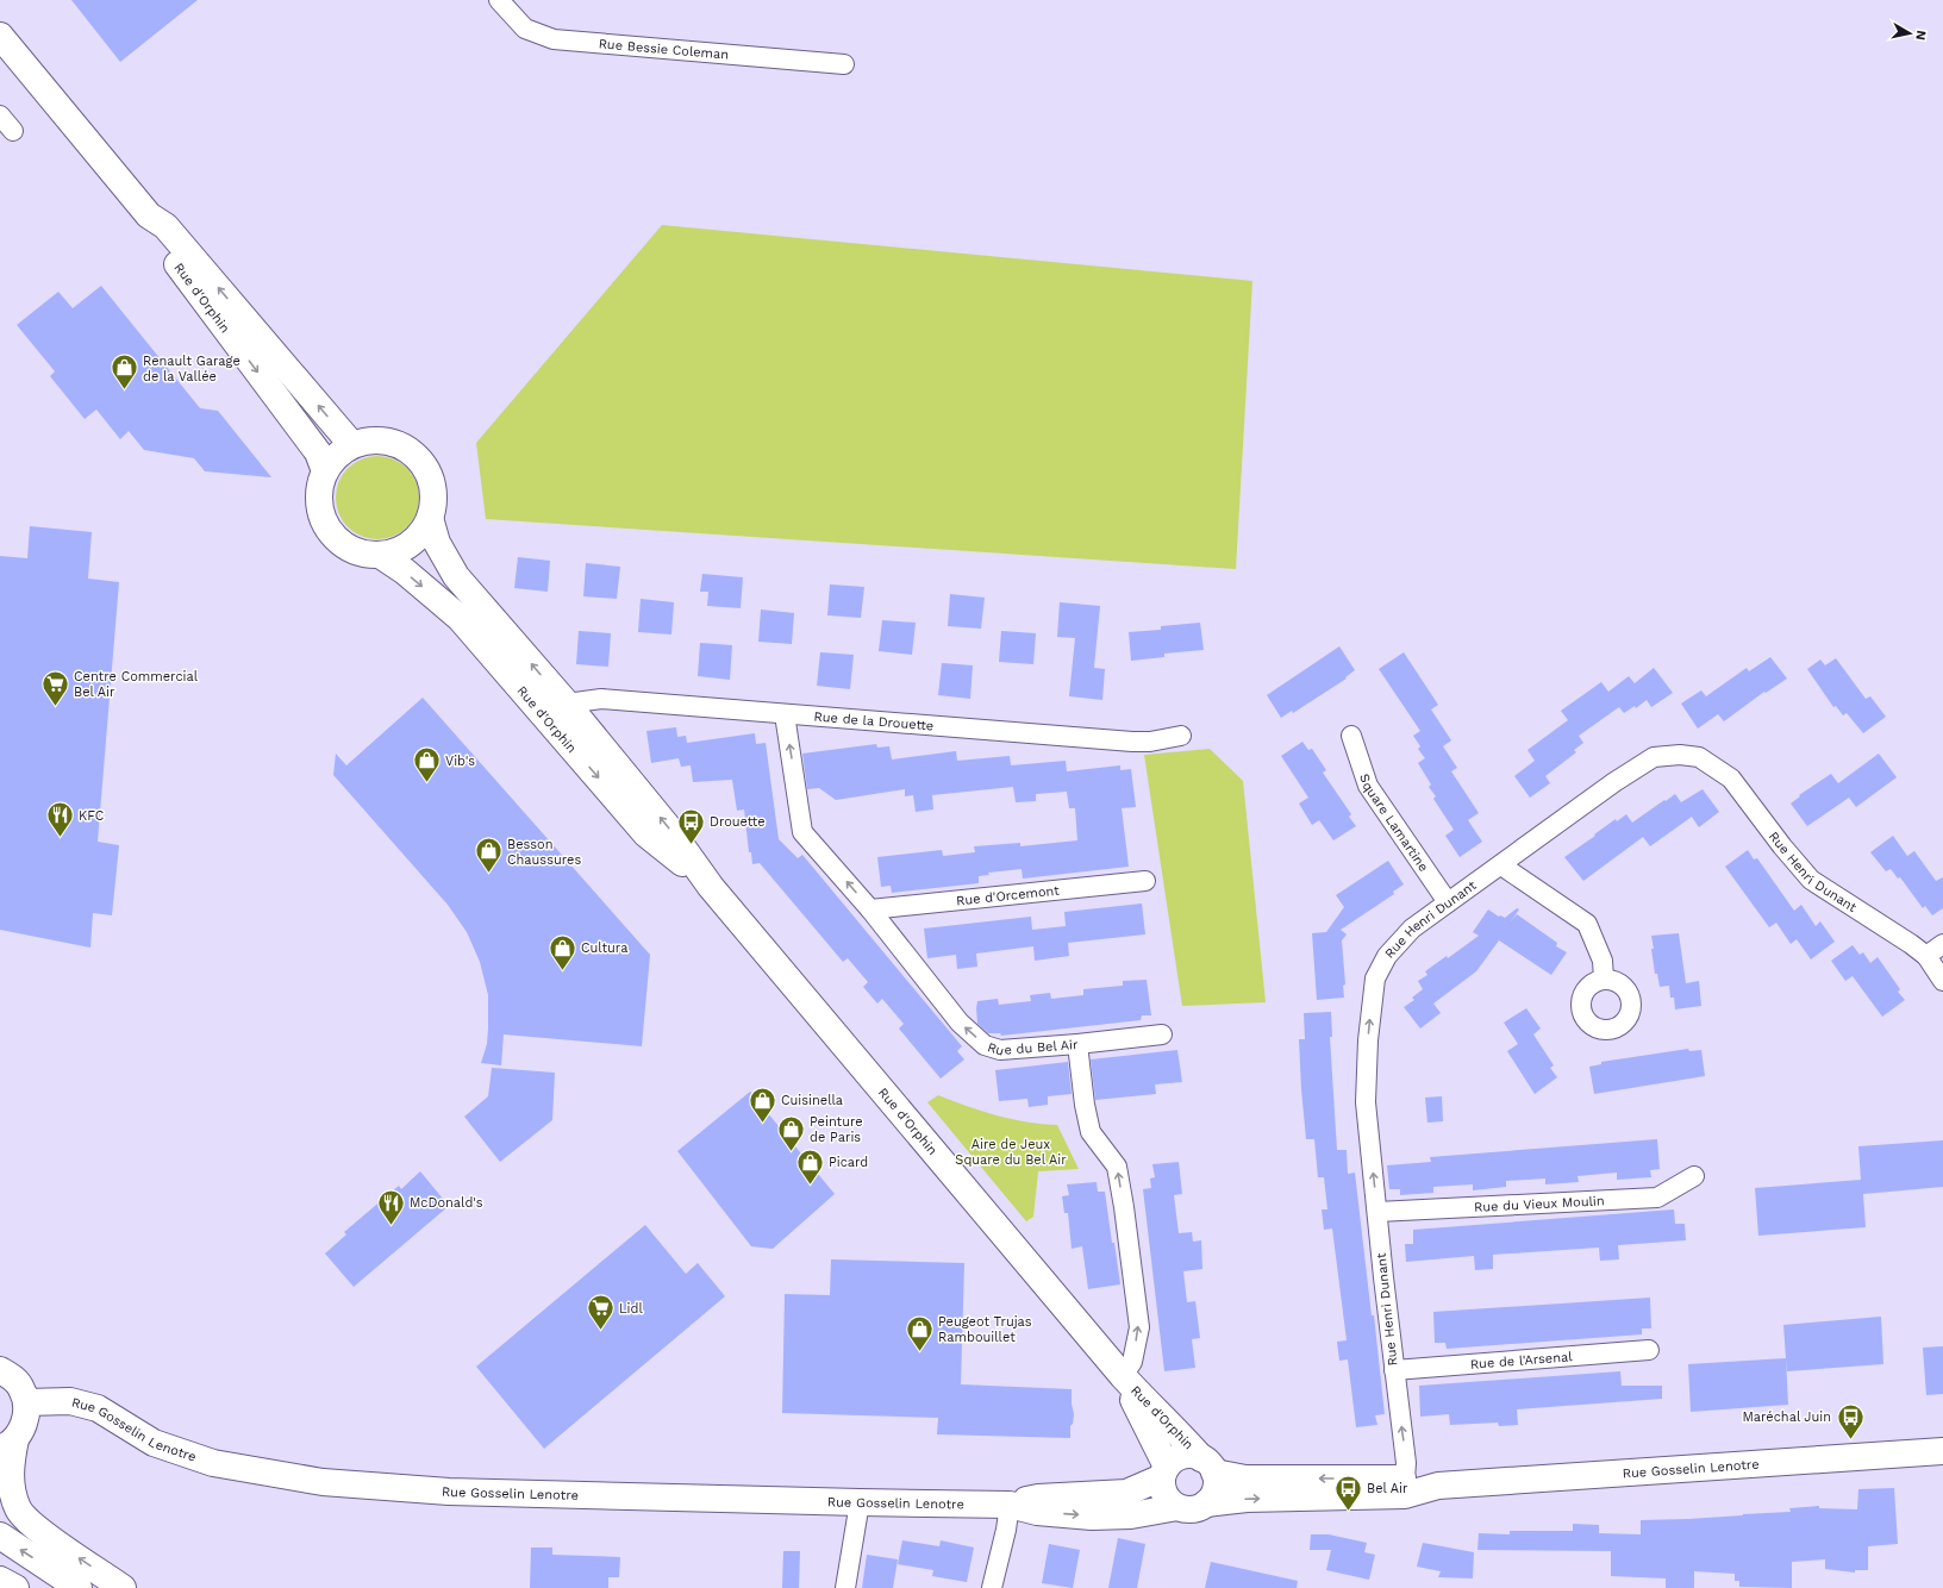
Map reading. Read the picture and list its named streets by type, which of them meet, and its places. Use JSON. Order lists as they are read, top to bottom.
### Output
{
  "streets": {
    "main road": ["Rue d'Orphin", "Rue Gosselin Lenotre"],
    "street": [
      "Rue Bessie Coleman",
      "Rue de la Drouette",
      "Square Lamartine",
      "Rue Henri Dunant",
      "Rue d'Orcemont",
      "Rue du Bel Air",
      "Rue du Vieux Moulin",
      "Rue de l'Arsenal"
    ]
  },
  "crossings": [
    ["Rue d'Orphin", "Rue de la Drouette"],
    ["Rue d'Orphin", "Rue du Bel Air"],
    ["Rue d'Orphin", "Rue Gosselin Lenotre"],
    ["Rue de la Drouette", "Rue du Bel Air"],
    ["Square Lamartine", "Rue Henri Dunant"],
    ["Rue Henri Dunant", "Rue du Vieux Moulin"],
    ["Rue Henri Dunant", "Rue de l'Arsenal"],
    ["Rue Henri Dunant", "Rue Gosselin Lenotre"],
    ["Rue d'Orcemont", "Rue du Bel Air"]
  ],
  "one_way": ["Rue du Bel Air"],
  "parks": ["Aire de Jeux Square du Bel Air"],
  "places": {
    "shop": [
      "Renault Garage de la Vallée",
      "Vib's",
      "Besson Chaussures",
      "Cultura",
      "Cuisinella",
      "Peinture de Paris",
      "Picard",
      "Peugeot Trujas Rambouillet"
    ],
    "supermarket": ["Centre Commercial Bel Air", "Lidl"],
    "restaurant": ["KFC", "McDonald's"],
    "bus stop": ["Drouette", "Maréchal Juin", "Bel Air"]
  },
  "north": "right"
}
